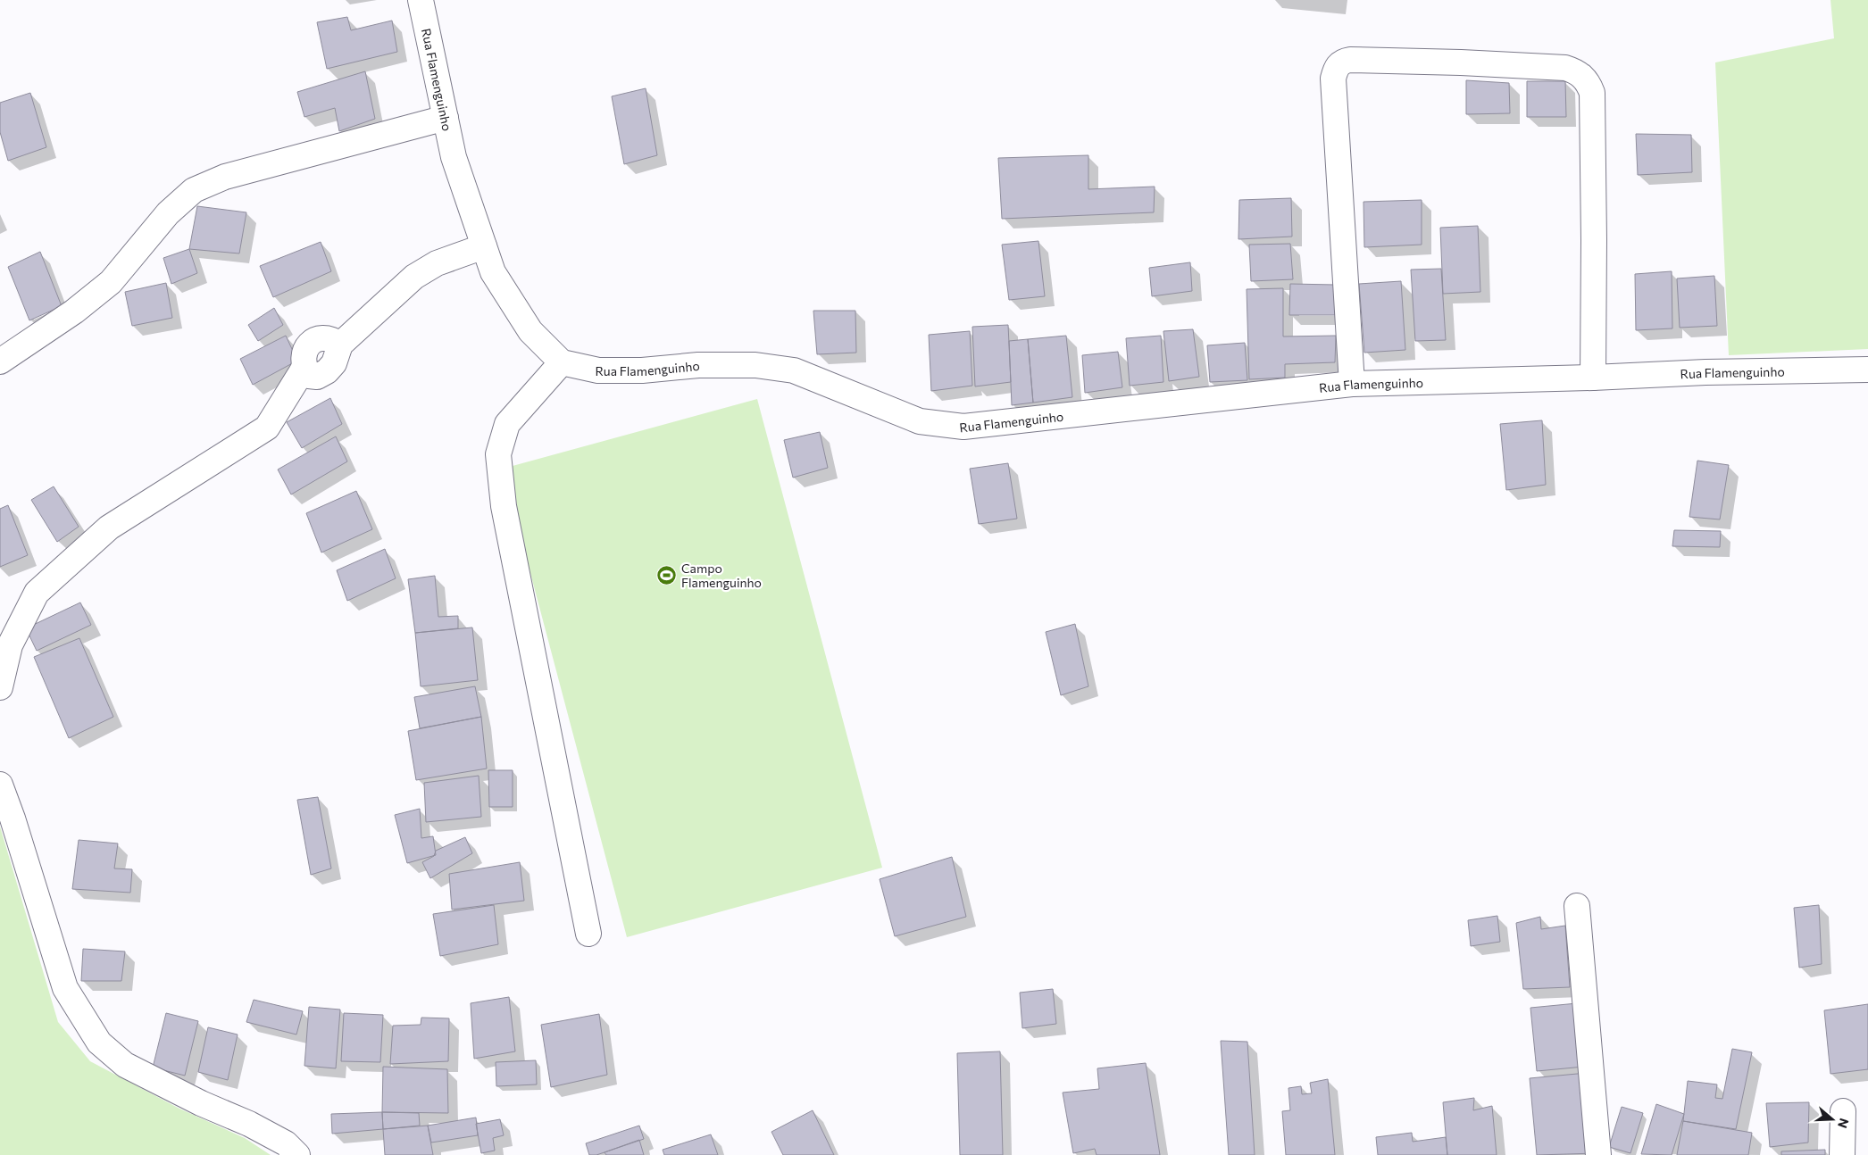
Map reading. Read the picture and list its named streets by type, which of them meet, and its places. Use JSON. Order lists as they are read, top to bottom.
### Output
{
  "streets": {
    "street": ["Rua Flamenguinho"]
  },
  "places": {
    "sports": ["Campo Flamenguinho"]
  },
  "north": "right"
}
